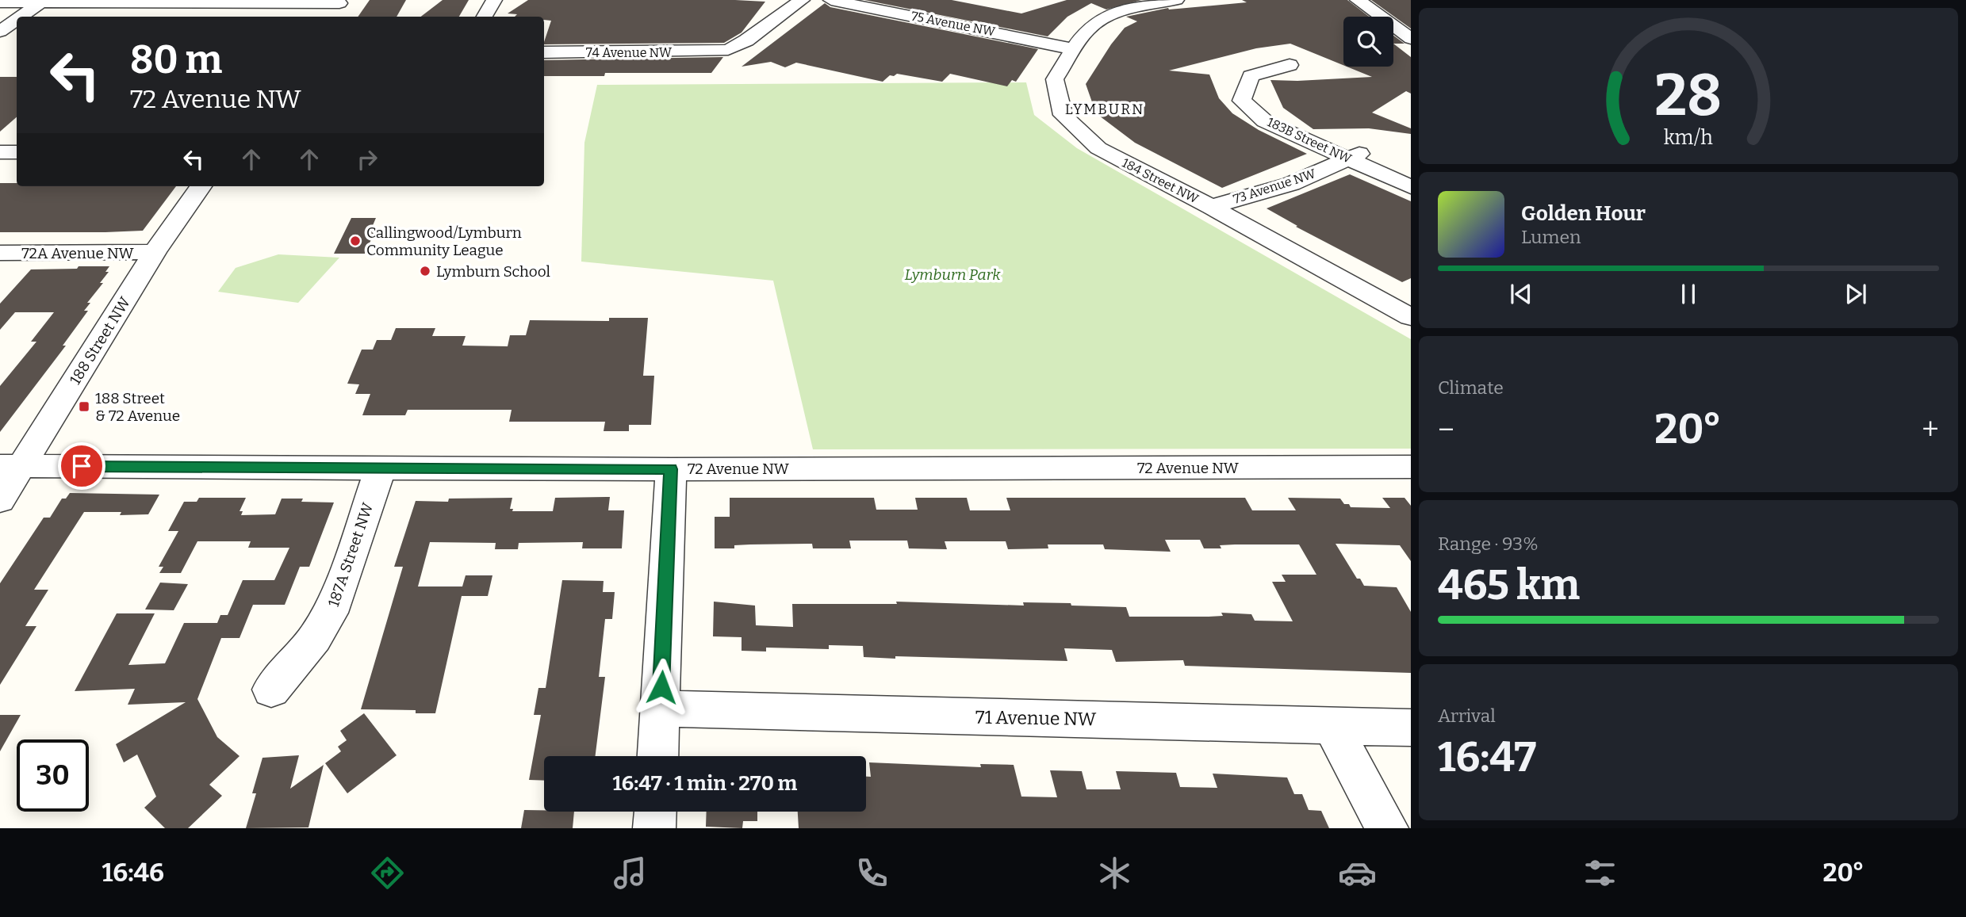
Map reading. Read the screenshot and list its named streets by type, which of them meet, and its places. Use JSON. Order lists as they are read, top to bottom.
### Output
{
  "streets": {
    "street": [
      "75 Avenue NW",
      "74 Avenue NW",
      "183B Street NW",
      "184 Street NW",
      "73 Avenue NW",
      "72A Avenue NW",
      "188 Street NW",
      "72 Avenue NW",
      "187A Street NW",
      "71 Avenue NW"
    ]
  },
  "crossings": [
    ["75 Avenue NW", "184 Street NW"],
    ["183B Street NW", "73 Avenue NW"],
    ["184 Street NW", "73 Avenue NW"],
    ["72A Avenue NW", "188 Street NW"],
    ["188 Street NW", "72 Avenue NW"],
    ["72 Avenue NW", "187A Street NW"]
  ],
  "districts": ["LYMBURN"],
  "parks": ["Lymburn Park"],
  "places": {
    "other": ["Callingwood/Lymburn Community League", "Lymburn School"],
    "transit": ["188 Street & 72 Avenue"]
  },
  "page": {
    "turn": ["80 m", "72 Avenue NW"],
    "song": ["Golden Hour", "Lumen"],
    "tile": [
      "Climate",
      ["Range · 93%", "465 km"],
      ["Arrival", "16:47"]
    ],
    "heat": ["−", "20°", "+"],
    "limit": "30",
    "trip": "16:47 · 1 min · 270 m",
    "tabs": ["16:46", "20°"],
    "gauge": ["28", "km/h"]
  }
}
